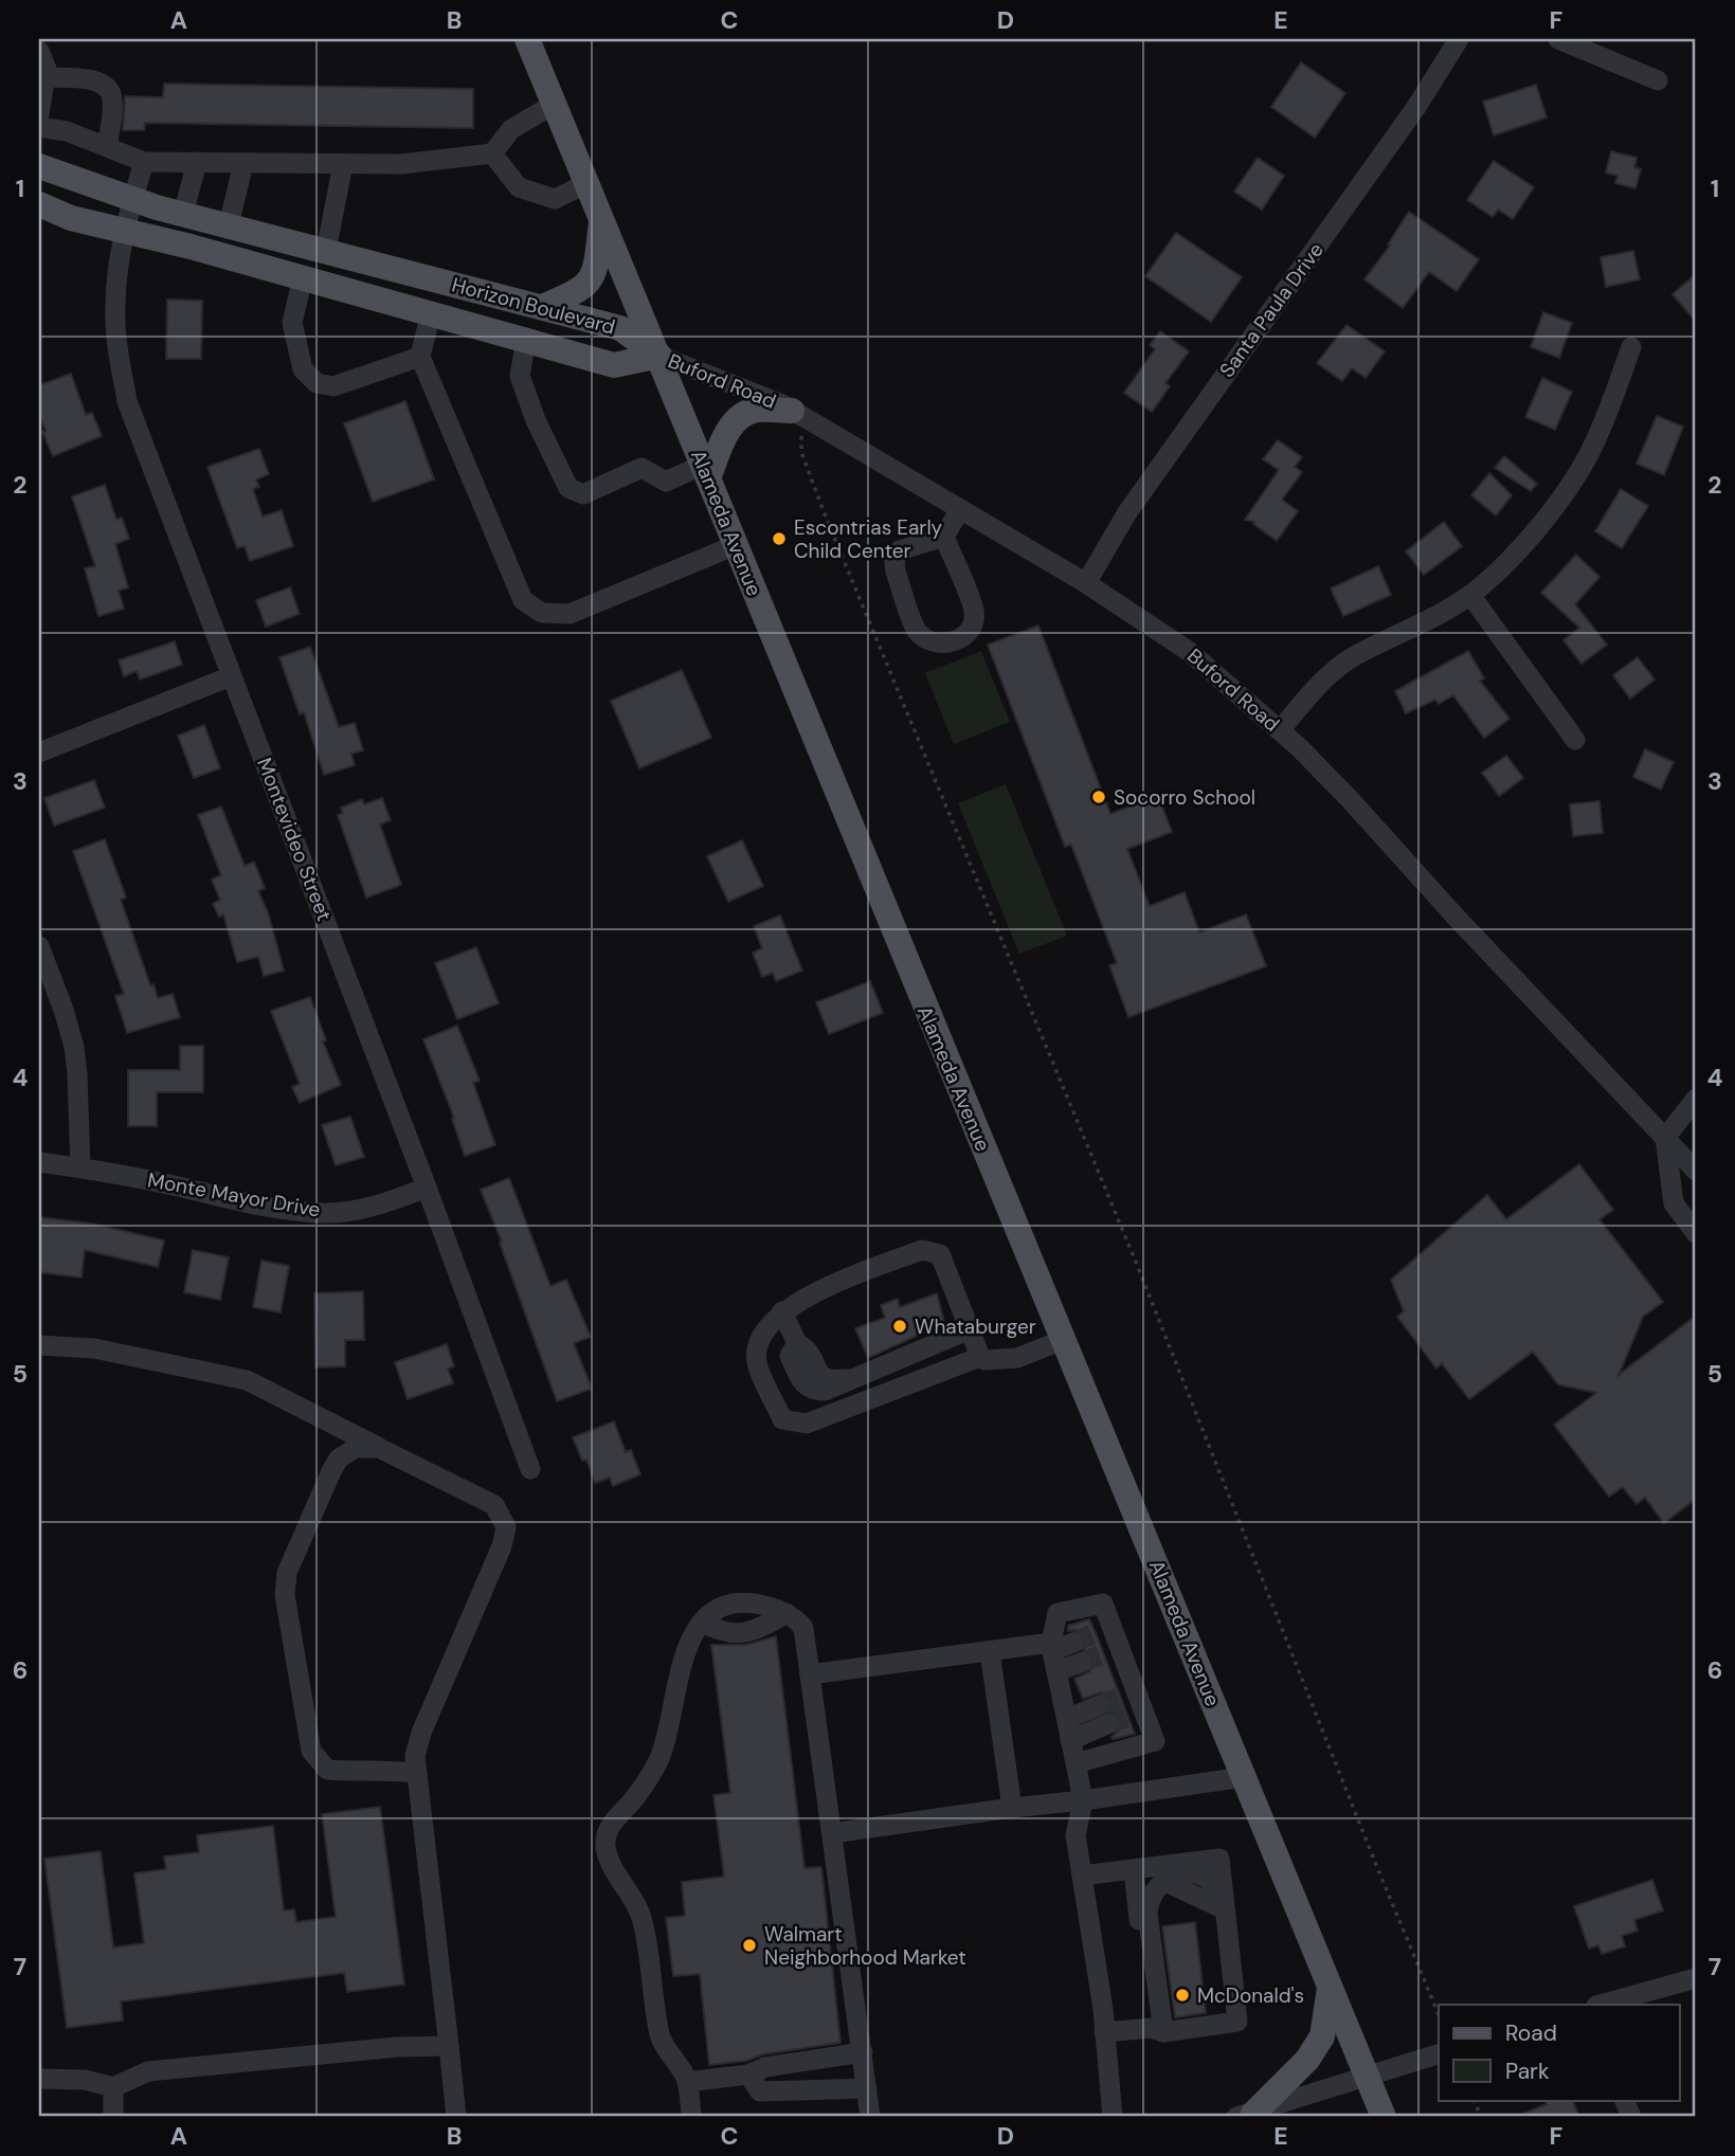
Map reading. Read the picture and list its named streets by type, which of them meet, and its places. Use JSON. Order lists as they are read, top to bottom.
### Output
{
  "streets": {
    "main road": ["Horizon Boulevard", "Alameda Avenue"],
    "street": [
      "Santa Paula Drive",
      "Buford Road",
      "Montevideo Street",
      "Monte Mayor Drive"
    ]
  },
  "crossings": [
    ["Horizon Boulevard", "Buford Road"],
    ["Horizon Boulevard", "Alameda Avenue"],
    ["Horizon Boulevard", "Montevideo Street"],
    ["Santa Paula Drive", "Buford Road"],
    ["Buford Road", "Alameda Avenue"],
    ["Montevideo Street", "Monte Mayor Drive"]
  ],
  "places": [
    "Escontrias Early Child Center",
    "Socorro School",
    "Whataburger",
    "Walmart Neighborhood Market",
    "McDonald's"
  ],
  "legend": ["Road", "Park"],
  "grid": {
    "columns": [
      "A",
      "B",
      "C",
      "D",
      "E",
      "F"
    ],
    "rows": [
      "1",
      "2",
      "3",
      "4",
      "5",
      "6",
      "7"
    ]
  }
}
